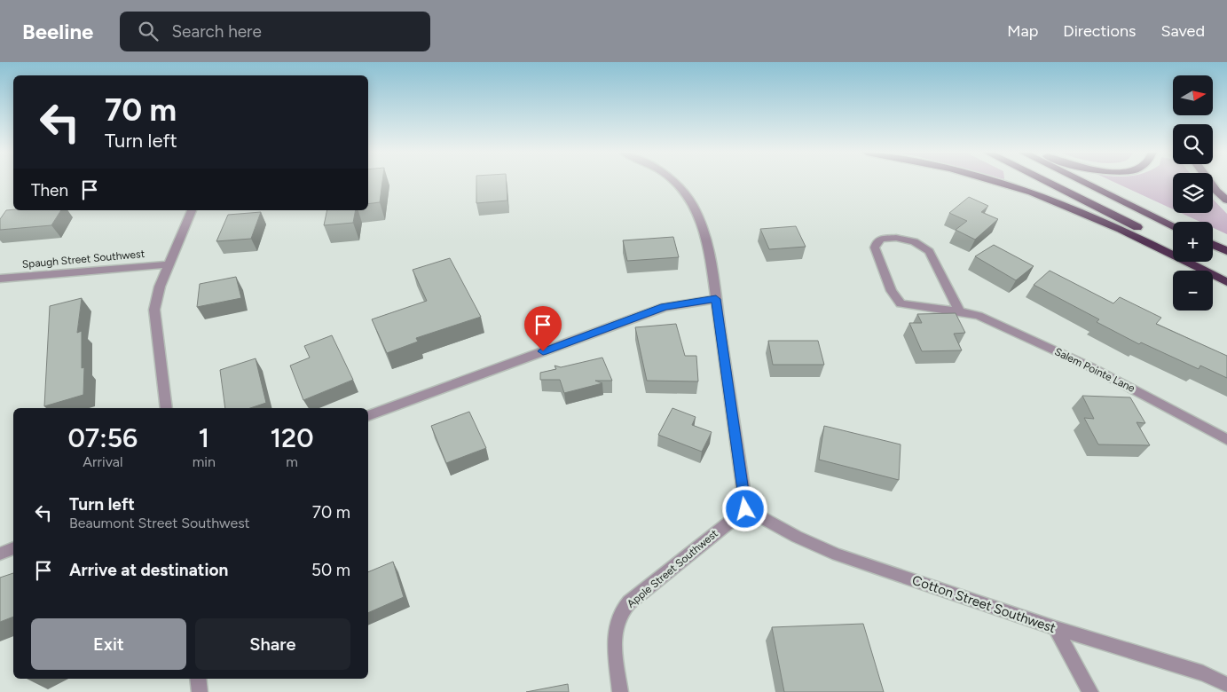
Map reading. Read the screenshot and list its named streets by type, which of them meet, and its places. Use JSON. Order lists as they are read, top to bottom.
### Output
{
  "streets": {
    "street": [
      "Spaugh Street Southwest",
      "Salem Pointe Lane",
      "Apple Street Southwest",
      "Cotton Street Southwest"
    ]
  },
  "crossings": [
    ["Apple Street Southwest", "Cotton Street Southwest"]
  ],
  "north": "right",
  "page": {
    "header": "Beeline",
    "search": "Search here",
    "nav": ["Map", "Directions", "Saved"],
    "map_buttons": ["+", "−"],
    "turn": ["70 m", "Turn left"],
    "then": "Then",
    "eta": [
      "07:56",
      "Arrival",
      "1",
      "min",
      "120",
      "m"
    ],
    "list": [
      {
        "name": "Turn left",
        "note": "Beaumont Street Southwest",
        "value": "70 m"
      },
      {
        "name": "Arrive at destination",
        "value": "50 m"
      }
    ],
    "buttons": ["Exit", "Share"]
  }
}
